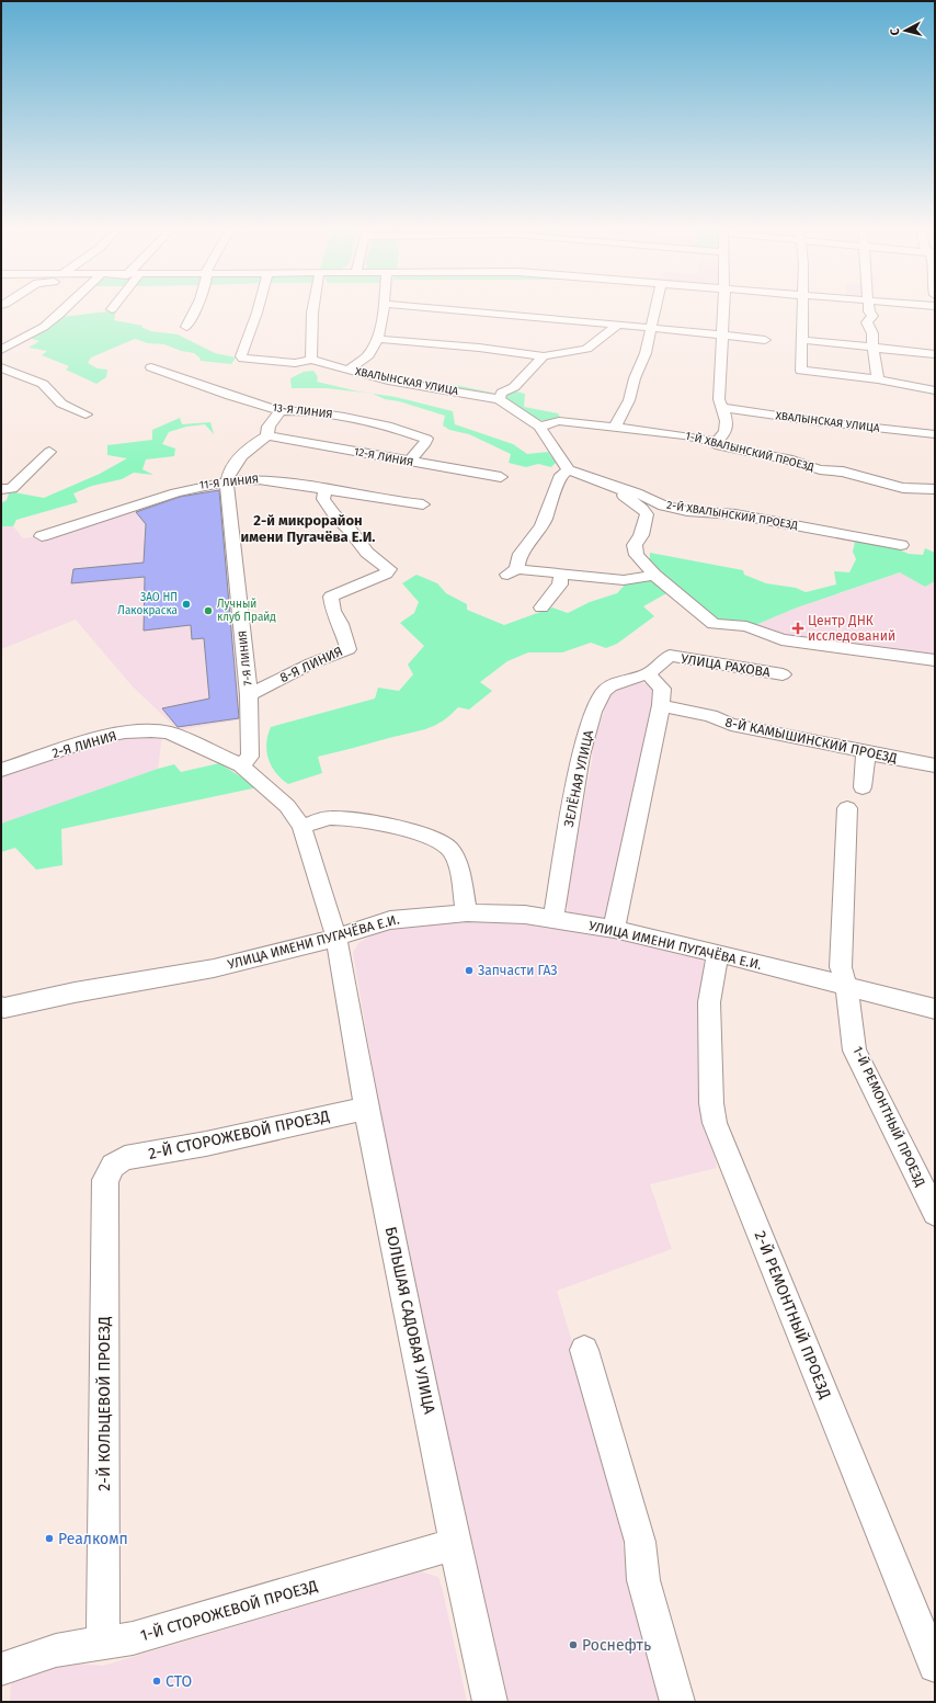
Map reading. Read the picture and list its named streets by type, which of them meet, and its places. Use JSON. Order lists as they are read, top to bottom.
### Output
{
  "streets": {
    "street": [
      "ХВАЛЫНСКАЯ УЛИЦА",
      "13-Я ЛИНИЯ",
      "1-Й ХВАЛЫНСКИЙ ПРОЕЗД",
      "12-Я ЛИНИЯ",
      "11-Я ЛИНИЯ",
      "2-Й ХВАЛЫНСКИЙ ПРОЕЗД",
      "7-Я ЛИНИЯ",
      "8-Я ЛИНИЯ",
      "УЛИЦА РАХОВА",
      "8-Й КАМЫШИНСКИЙ ПРОЕЗД",
      "2-Я ЛИНИЯ",
      "ЗЕЛЁНАЯ УЛИЦА",
      "УЛИЦА ИМЕНИ ПУГАЧЁВА Е.И.",
      "1-Й РЕМОНТНЫЙ ПРОЕЗД",
      "2-Й СТОРОЖЕВОЙ ПРОЕЗД",
      "2-Й РЕМОНТНЫЙ ПРОЕЗД",
      "БОЛЬШАЯ САДОВАЯ УЛИЦА",
      "2-Й КОЛЬЦЕВОЙ ПРОЕЗД",
      "1-Й СТОРОЖЕВОЙ ПРОЕЗД"
    ]
  },
  "crossings": [
    ["ХВАЛЫНСКАЯ УЛИЦА", "1-Й ХВАЛЫНСКИЙ ПРОЕЗД"],
    ["13-Я ЛИНИЯ", "12-Я ЛИНИЯ"],
    ["13-Я ЛИНИЯ", "7-Я ЛИНИЯ"],
    ["12-Я ЛИНИЯ", "7-Я ЛИНИЯ"],
    ["11-Я ЛИНИЯ", "7-Я ЛИНИЯ"],
    ["11-Я ЛИНИЯ", "8-Я ЛИНИЯ"],
    ["7-Я ЛИНИЯ", "8-Я ЛИНИЯ"],
    ["7-Я ЛИНИЯ", "2-Я ЛИНИЯ"],
    ["УЛИЦА РАХОВА", "ЗЕЛЁНАЯ УЛИЦА"],
    ["2-Я ЛИНИЯ", "БОЛЬШАЯ САДОВАЯ УЛИЦА"],
    ["ЗЕЛЁНАЯ УЛИЦА", "УЛИЦА ИМЕНИ ПУГАЧЁВА Е.И."],
    ["УЛИЦА ИМЕНИ ПУГАЧЁВА Е.И.", "1-Й РЕМОНТНЫЙ ПРОЕЗД"],
    ["УЛИЦА ИМЕНИ ПУГАЧЁВА Е.И.", "2-Й РЕМОНТНЫЙ ПРОЕЗД"],
    ["УЛИЦА ИМЕНИ ПУГАЧЁВА Е.И.", "БОЛЬШАЯ САДОВАЯ УЛИЦА"],
    ["2-Й СТОРОЖЕВОЙ ПРОЕЗД", "БОЛЬШАЯ САДОВАЯ УЛИЦА"],
    ["2-Й СТОРОЖЕВОЙ ПРОЕЗД", "2-Й КОЛЬЦЕВОЙ ПРОЕЗД"],
    ["БОЛЬШАЯ САДОВАЯ УЛИЦА", "1-Й СТОРОЖЕВОЙ ПРОЕЗД"],
    ["2-Й КОЛЬЦЕВОЙ ПРОЕЗД", "1-Й СТОРОЖЕВОЙ ПРОЕЗД"]
  ],
  "districts": ["2-й микрорайон имени Пугачёва Е.И."],
  "places": {
    "other": [
      "ЗАО НП Лакокраска",
      "Лучный клуб Прайд",
      "Запчасти ГАЗ",
      "Реалкомп",
      "Роснефть",
      "СТО"
    ],
    "health": ["Центр ДНК исследований"]
  },
  "north": "left"
}
